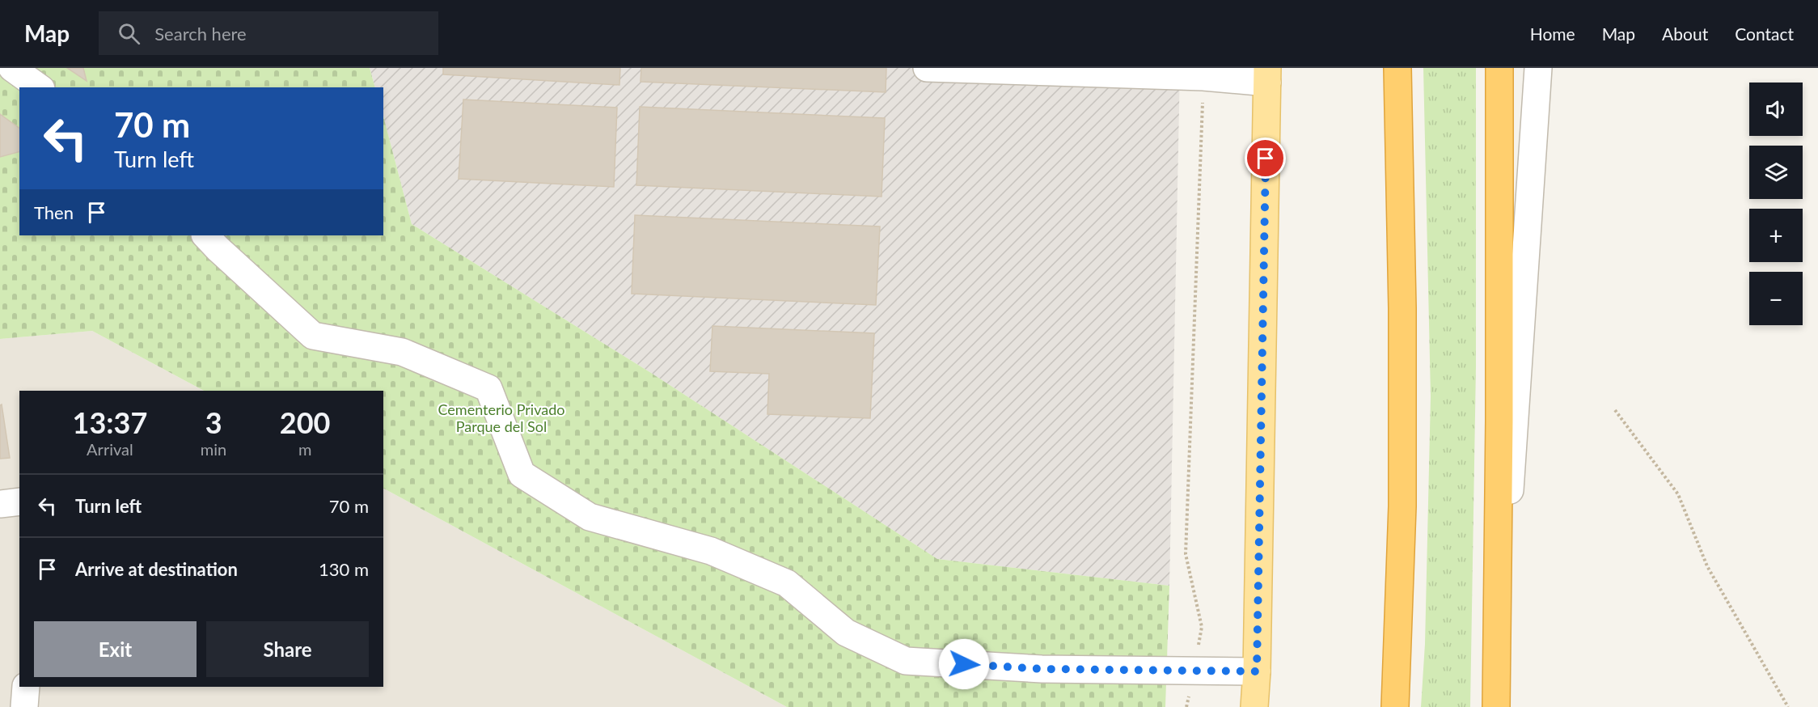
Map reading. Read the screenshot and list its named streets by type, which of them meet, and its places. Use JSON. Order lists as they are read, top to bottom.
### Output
{
  "parks": ["Cementerio Privado Parque del Sol"],
  "page": {
    "header": "Map",
    "search": "Search here",
    "nav": [
      "Home",
      "Map",
      "About",
      "Contact"
    ],
    "map_buttons": ["+", "−"],
    "turn": ["70 m", "Turn left"],
    "then": "Then",
    "eta": [
      "13:37",
      "Arrival",
      "3",
      "min",
      "200",
      "m"
    ],
    "list": [
      {
        "name": "Turn left",
        "value": "70 m"
      },
      {
        "name": "Arrive at destination",
        "value": "130 m"
      }
    ],
    "buttons": ["Exit", "Share"]
  }
}
